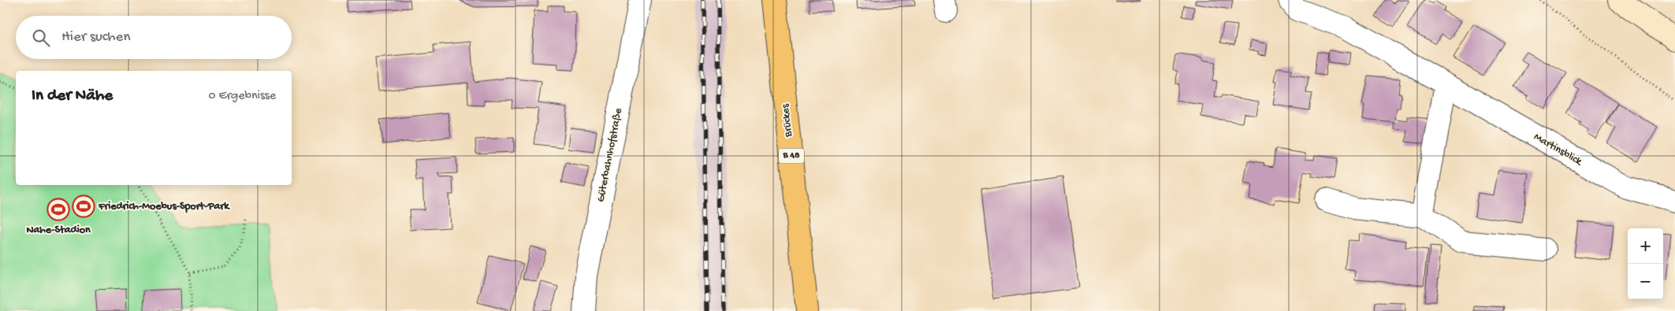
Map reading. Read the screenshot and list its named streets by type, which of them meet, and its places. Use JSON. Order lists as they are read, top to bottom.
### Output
{
  "streets": {
    "main road": ["Brückes", "B 48"],
    "street": ["Martinsblick", "Güterbahnhofstraße"]
  },
  "places": {
    "sports": ["Friedrich-Moebus-Sport-Park", "Nahe-Stadion"]
  },
  "page": {
    "search": "Hier suchen",
    "heading": ["In der Nähe", "0 Ergebnisse"],
    "map_buttons": ["+", "−"]
  }
}
